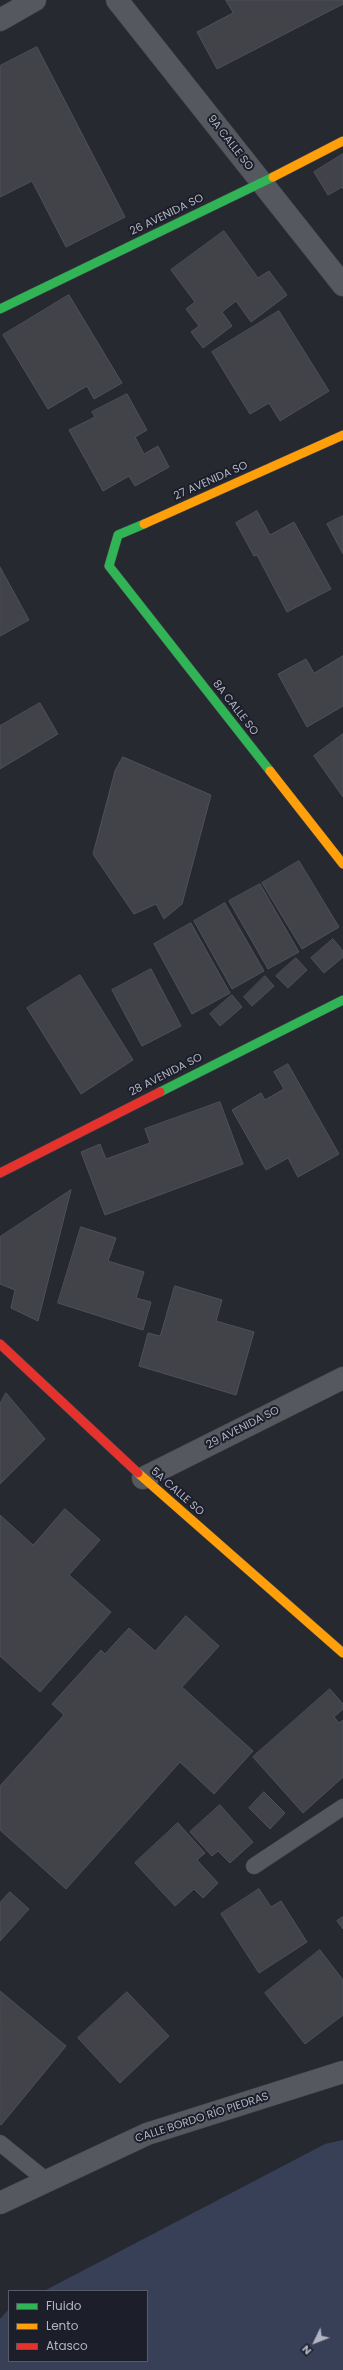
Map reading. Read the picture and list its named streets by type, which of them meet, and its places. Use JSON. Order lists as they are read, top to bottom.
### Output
{
  "streets": {
    "street": [
      "9A CALLE SO",
      "26 AVENIDA SO",
      "27 AVENIDA SO",
      "8A CALLE SO",
      "28 AVENIDA SO",
      "29 AVENIDA SO",
      "5A CALLE SO",
      "CALLE BORDO RÍO PIEDRAS"
    ]
  },
  "crossings": [
    ["9A CALLE SO", "26 AVENIDA SO"],
    ["27 AVENIDA SO", "8A CALLE SO"],
    ["29 AVENIDA SO", "5A CALLE SO"]
  ],
  "legend": ["Fluido", "Lento", "Atasco"],
  "north": "bottom left"
}
